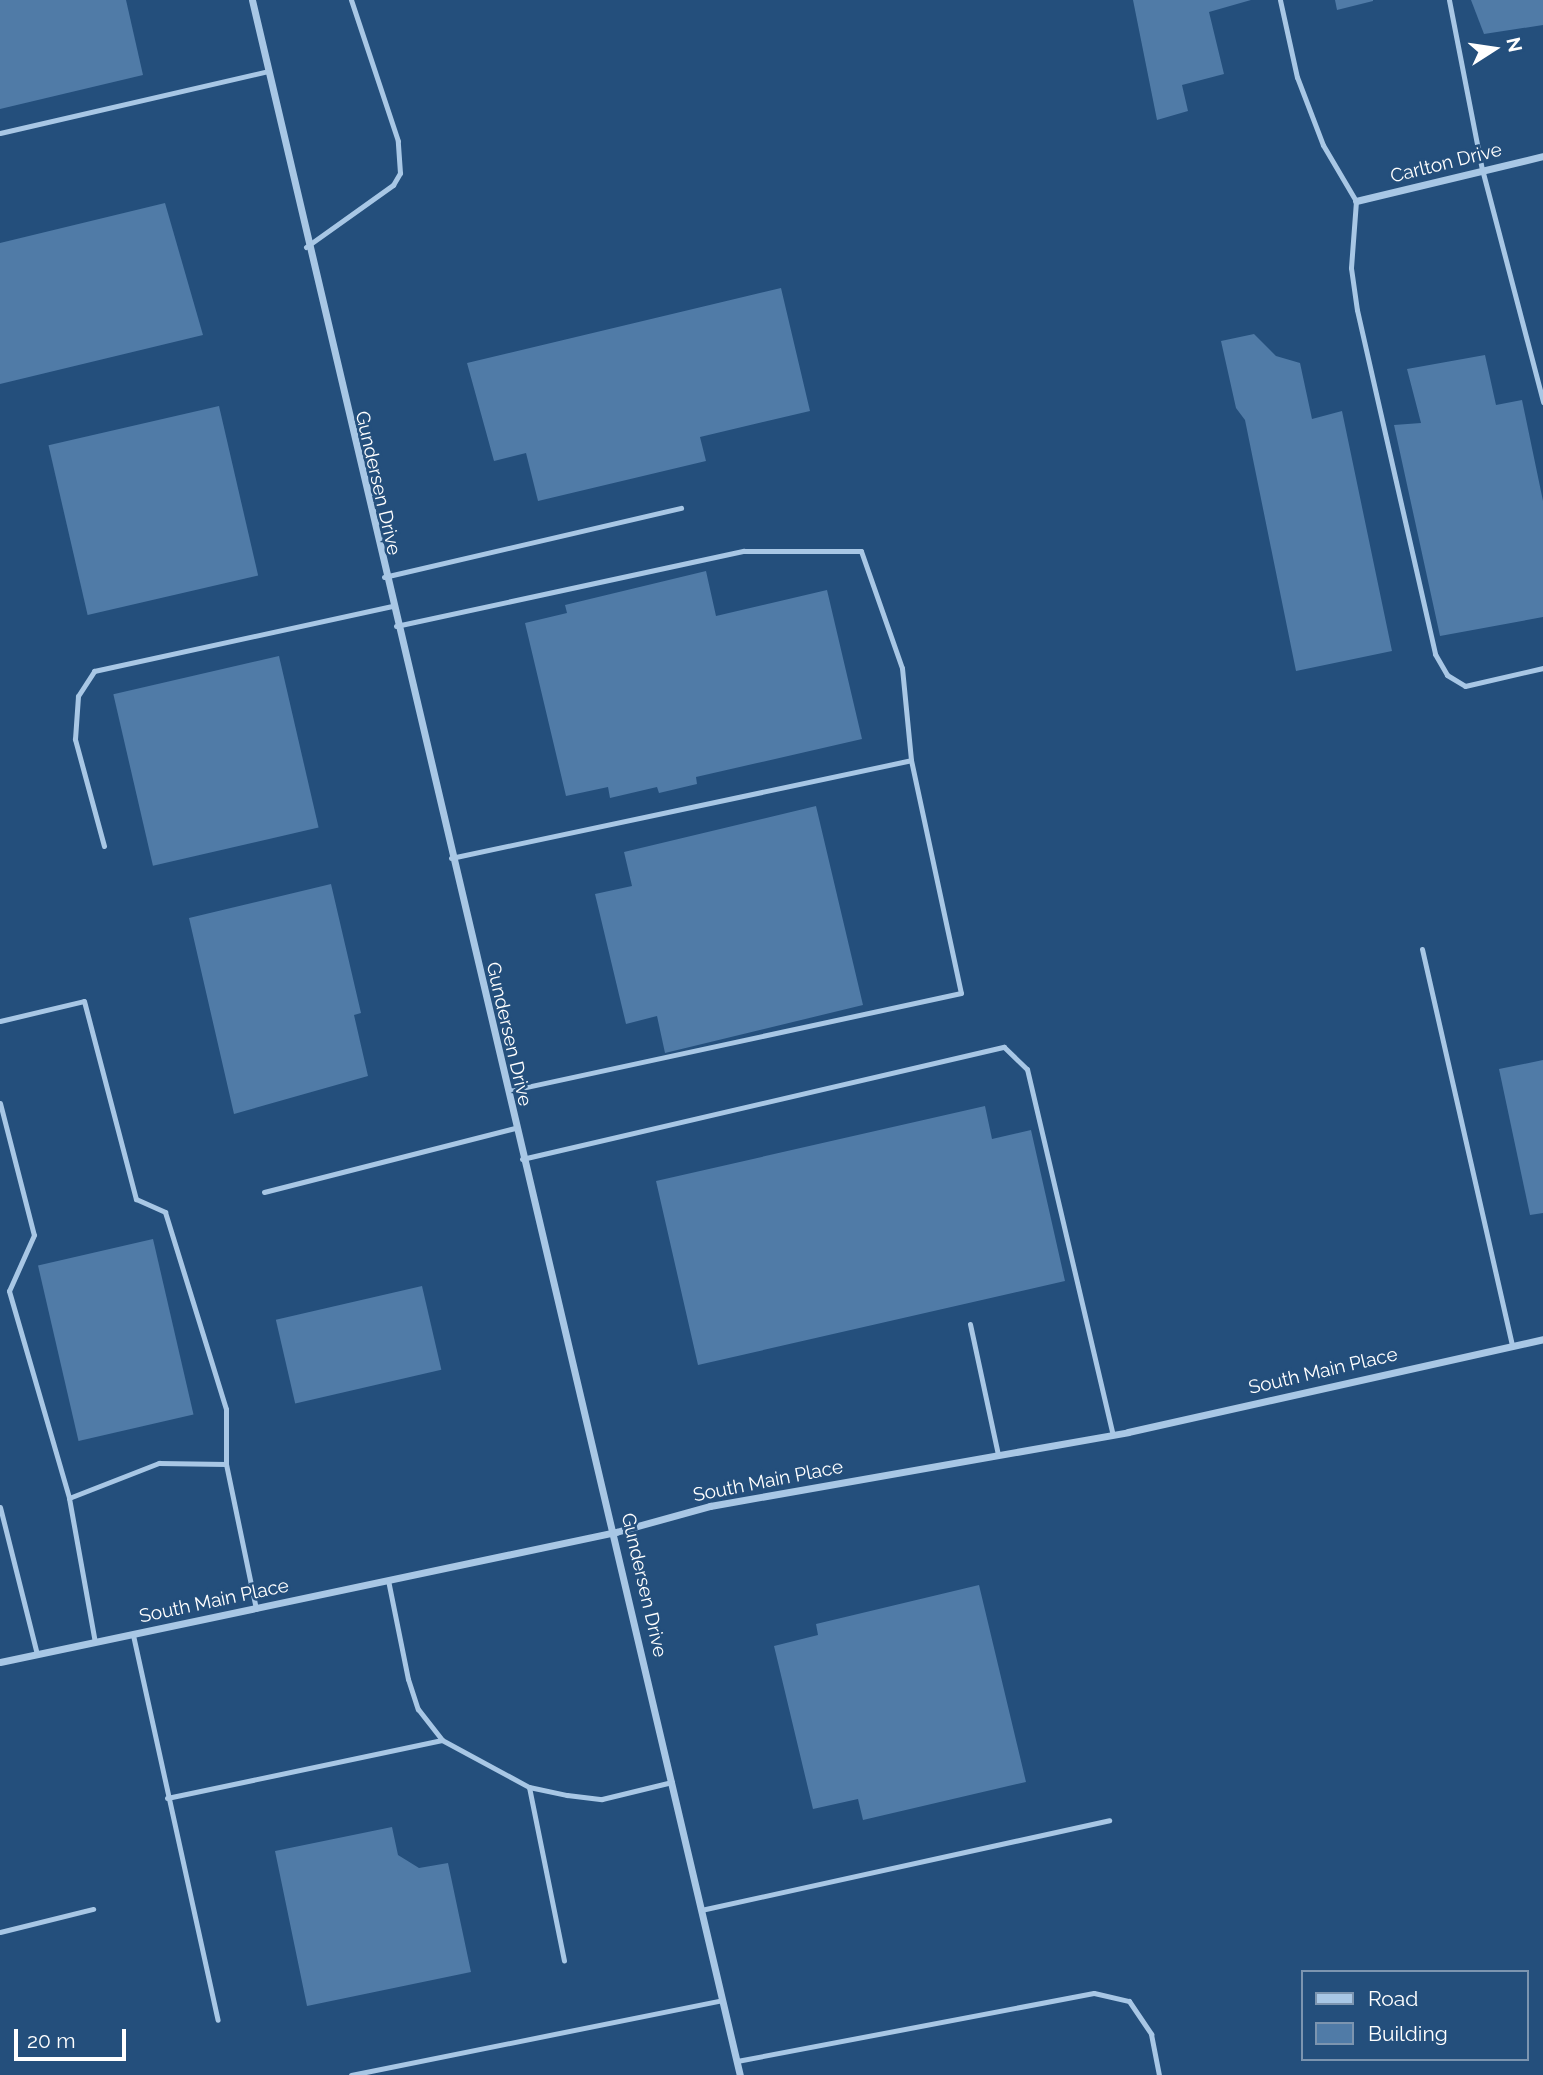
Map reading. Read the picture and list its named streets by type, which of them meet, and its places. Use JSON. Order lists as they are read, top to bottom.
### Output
{
  "streets": {
    "street": ["Carlton Drive", "Gundersen Drive", "South Main Place"]
  },
  "crossings": [
    ["Gundersen Drive", "South Main Place"]
  ],
  "legend": ["Road", "Building"],
  "scale_bar": "20 m",
  "north": "right"
}
